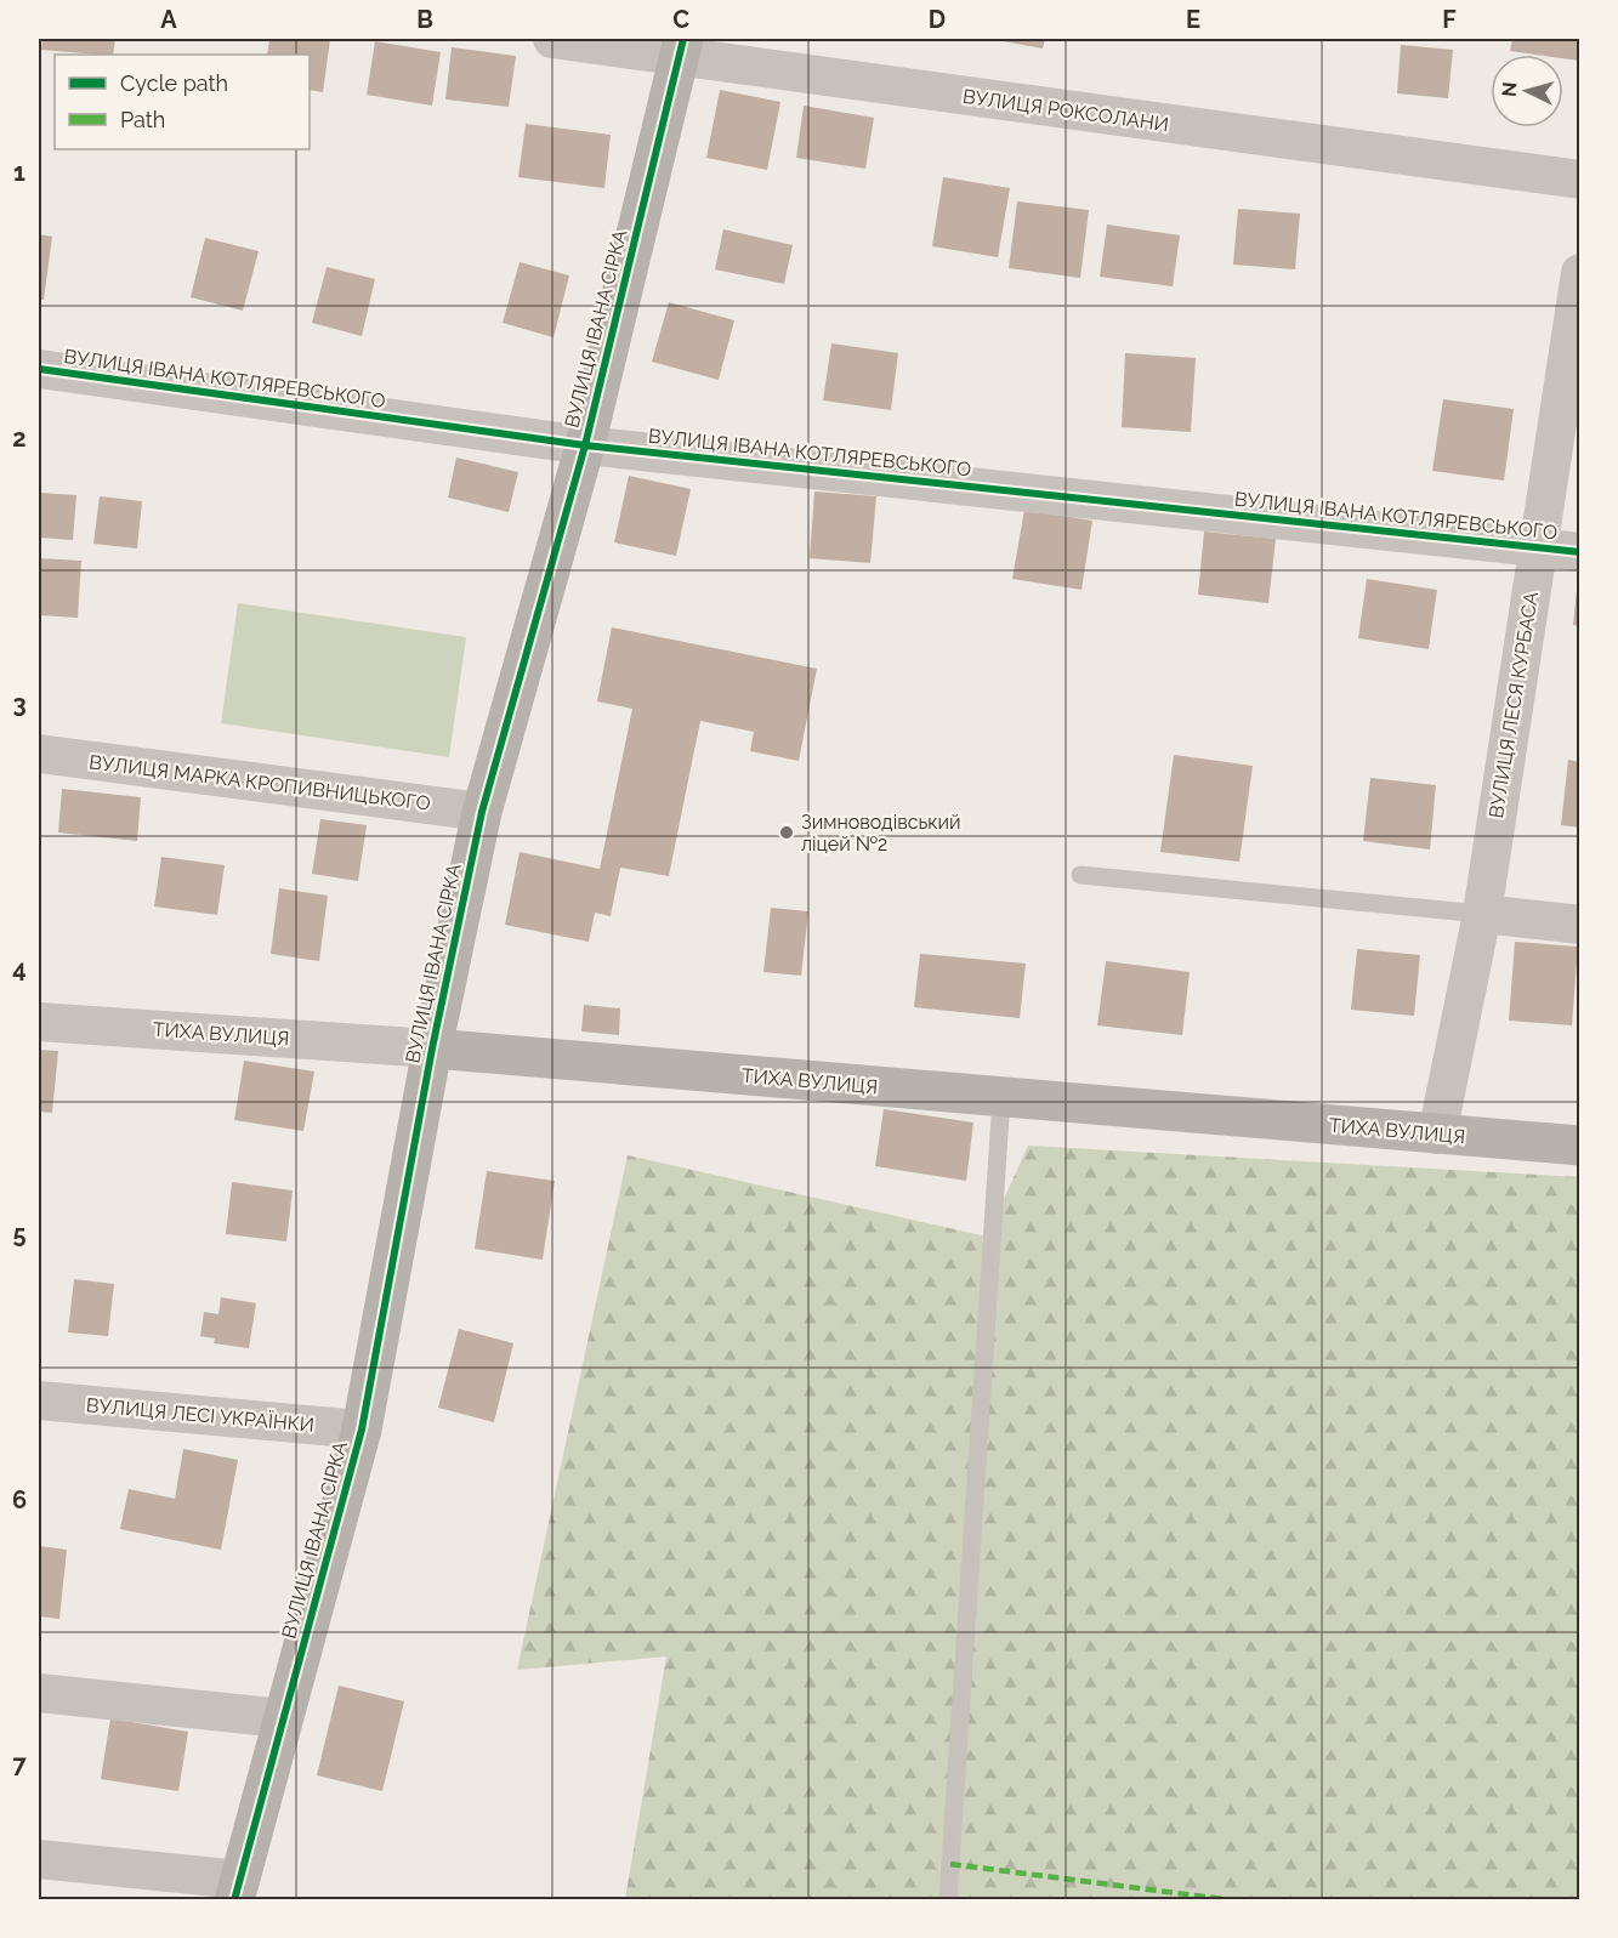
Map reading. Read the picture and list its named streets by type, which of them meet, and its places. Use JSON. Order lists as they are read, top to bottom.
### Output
{
  "streets": {
    "street": [
      "ВУЛИЦЯ РОКСОЛАНИ",
      "ВУЛИЦЯ ІВАНА СІРКА",
      "ВУЛИЦЯ ІВАНА КОТЛЯРЕВСЬКОГО",
      "ВУЛИЦЯ ЛЕСЯ КУРБАСА",
      "ВУЛИЦЯ МАРКА КРОПИВНИЦЬКОГО",
      "ТИХА ВУЛИЦЯ",
      "ВУЛИЦЯ ЛЕСІ УКРАЇНКИ"
    ]
  },
  "crossings": [
    ["ВУЛИЦЯ РОКСОЛАНИ", "ВУЛИЦЯ ІВАНА СІРКА"],
    ["ВУЛИЦЯ ІВАНА СІРКА", "ВУЛИЦЯ ІВАНА КОТЛЯРЕВСЬКОГО"],
    ["ВУЛИЦЯ ІВАНА СІРКА", "ВУЛИЦЯ МАРКА КРОПИВНИЦЬКОГО"],
    ["ВУЛИЦЯ ІВАНА СІРКА", "ТИХА ВУЛИЦЯ"],
    ["ВУЛИЦЯ ІВАНА СІРКА", "ВУЛИЦЯ ЛЕСІ УКРАЇНКИ"],
    ["ВУЛИЦЯ ІВАНА КОТЛЯРЕВСЬКОГО", "ВУЛИЦЯ ЛЕСЯ КУРБАСА"],
    ["ВУЛИЦЯ ЛЕСЯ КУРБАСА", "ТИХА ВУЛИЦЯ"]
  ],
  "places": ["Зимноводівський ліцей №2"],
  "legend": ["Cycle path", "Path"],
  "north": "left",
  "grid": {
    "columns": [
      "A",
      "B",
      "C",
      "D",
      "E",
      "F"
    ],
    "rows": [
      "1",
      "2",
      "3",
      "4",
      "5",
      "6",
      "7"
    ]
  }
}
